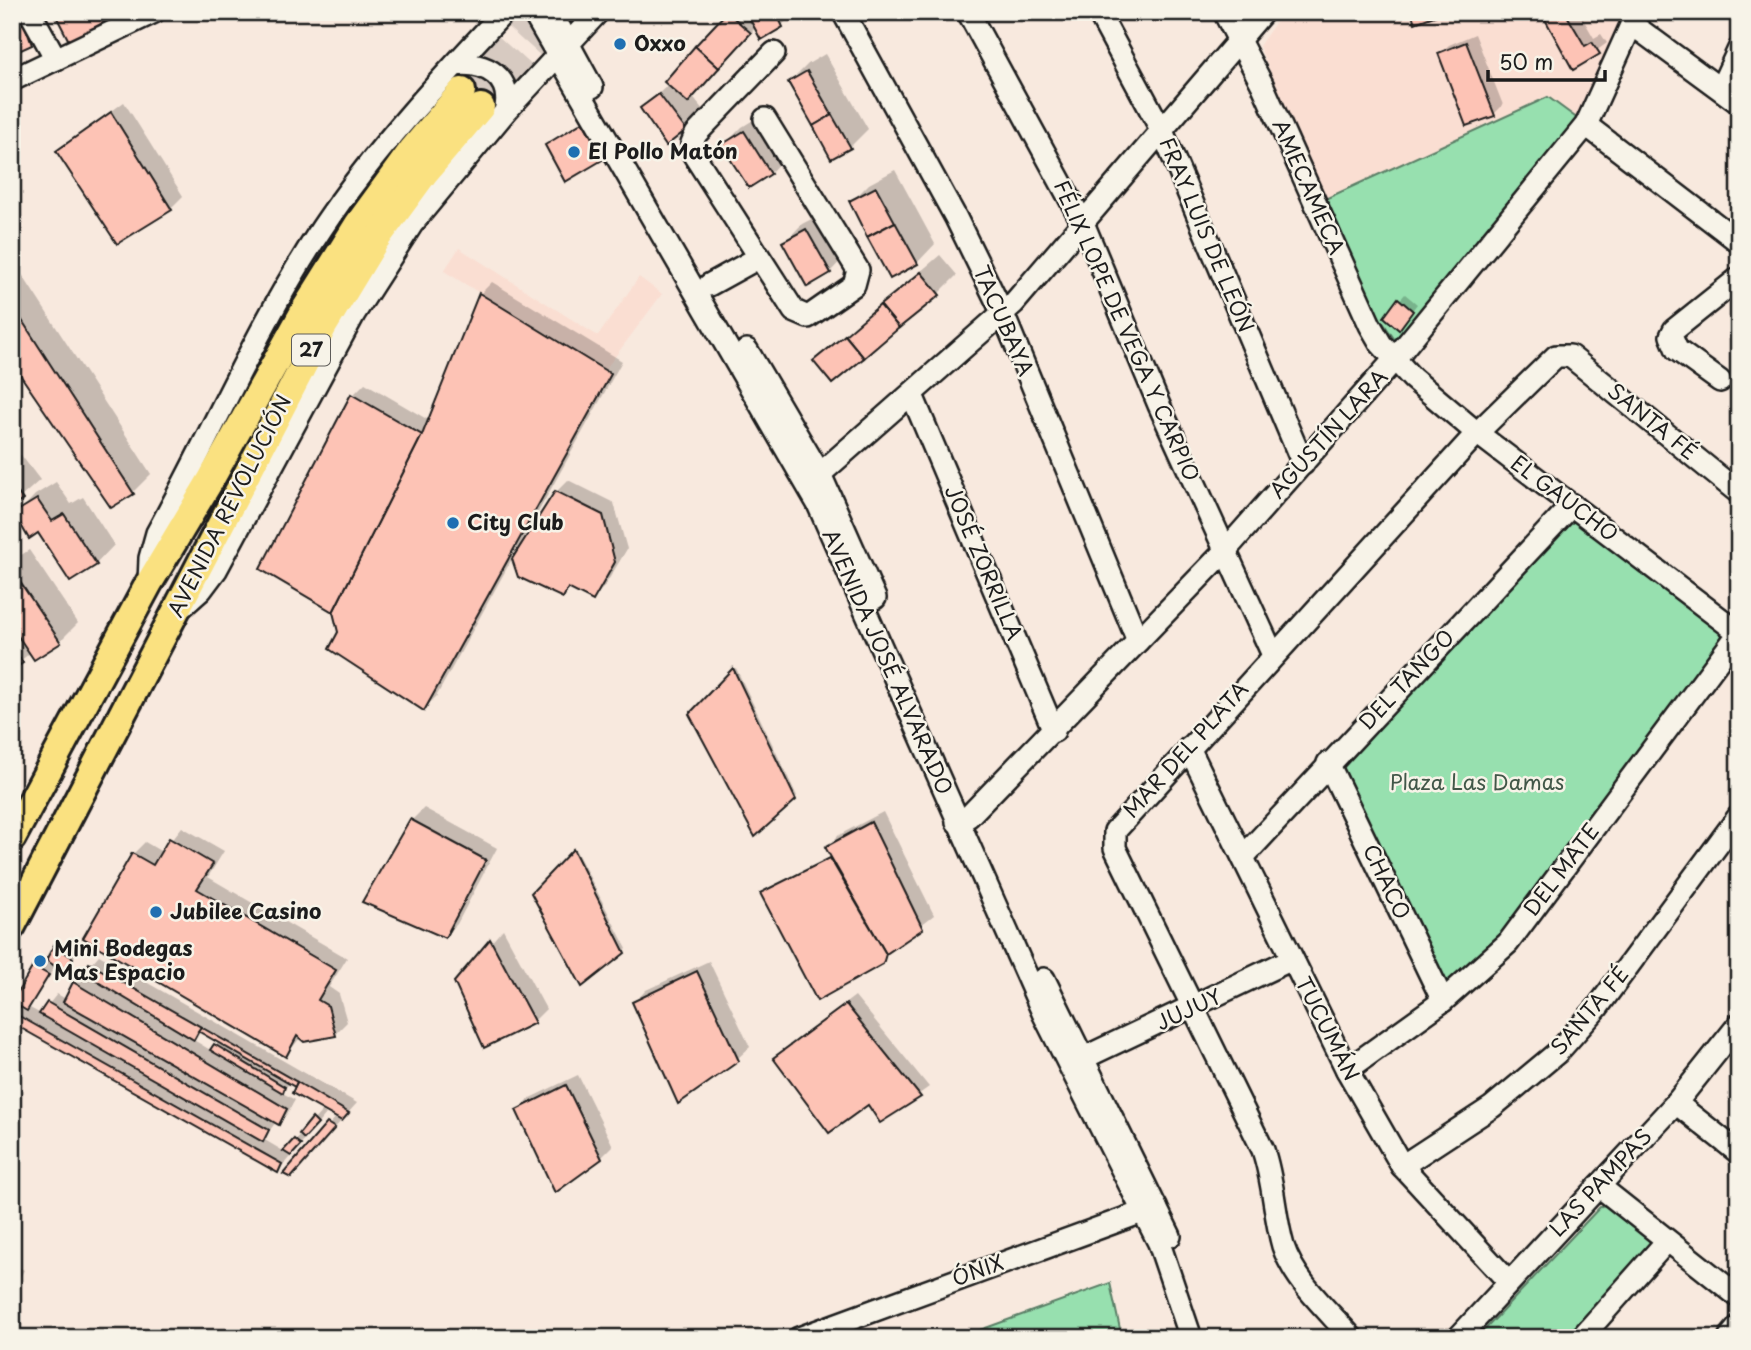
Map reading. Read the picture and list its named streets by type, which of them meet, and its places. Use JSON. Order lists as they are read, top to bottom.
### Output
{
  "streets": {
    "main road": ["27", "AVENIDA REVOLUCIÓN"],
    "street": [
      "AMECAMECA",
      "FRAY LUIS DE LEÓN",
      "TACUBAYA",
      "FÉLIX LOPE DE VEGA Y CARPIO",
      "SANTA FÉ",
      "AGUSTÍN LARA",
      "EL GAUCHO",
      "JOSÉ ZORRILLA",
      "AVENIDA JOSÉ ALVARADO",
      "DEL TANGO",
      "MAR DEL PLATA",
      "DEL MATE",
      "CHACO",
      "JUJUY",
      "TUCUMÁN",
      "LAS PAMPAS",
      "ÓNIX"
    ]
  },
  "crossings": [
    ["AMECAMECA", "AGUSTÍN LARA"],
    ["AMECAMECA", "EL GAUCHO"],
    ["FRAY LUIS DE LEÓN", "AGUSTÍN LARA"],
    ["TACUBAYA", "AGUSTÍN LARA"],
    ["FÉLIX LOPE DE VEGA Y CARPIO", "AGUSTÍN LARA"],
    ["FÉLIX LOPE DE VEGA Y CARPIO", "MAR DEL PLATA"],
    ["SANTA FÉ", "MAR DEL PLATA"],
    ["SANTA FÉ", "TUCUMÁN"],
    ["AGUSTÍN LARA", "EL GAUCHO"],
    ["AGUSTÍN LARA", "JOSÉ ZORRILLA"],
    ["AGUSTÍN LARA", "AVENIDA JOSÉ ALVARADO"],
    ["EL GAUCHO", "DEL TANGO"],
    ["EL GAUCHO", "MAR DEL PLATA"],
    ["EL GAUCHO", "DEL MATE"],
    ["AVENIDA JOSÉ ALVARADO", "JUJUY"],
    ["AVENIDA JOSÉ ALVARADO", "ÓNIX"],
    ["DEL TANGO", "CHACO"],
    ["DEL TANGO", "TUCUMÁN"],
    ["MAR DEL PLATA", "JUJUY"],
    ["MAR DEL PLATA", "TUCUMÁN"],
    ["DEL MATE", "CHACO"],
    ["DEL MATE", "TUCUMÁN"],
    ["JUJUY", "TUCUMÁN"],
    ["TUCUMÁN", "LAS PAMPAS"]
  ],
  "parks": ["Plaza Las Damas"],
  "places": [
    "Oxxo",
    "El Pollo Matón",
    "City Club",
    "Jubilee Casino",
    "Mini Bodegas Mas Espacio"
  ],
  "scale_bar": "50 m"
}
